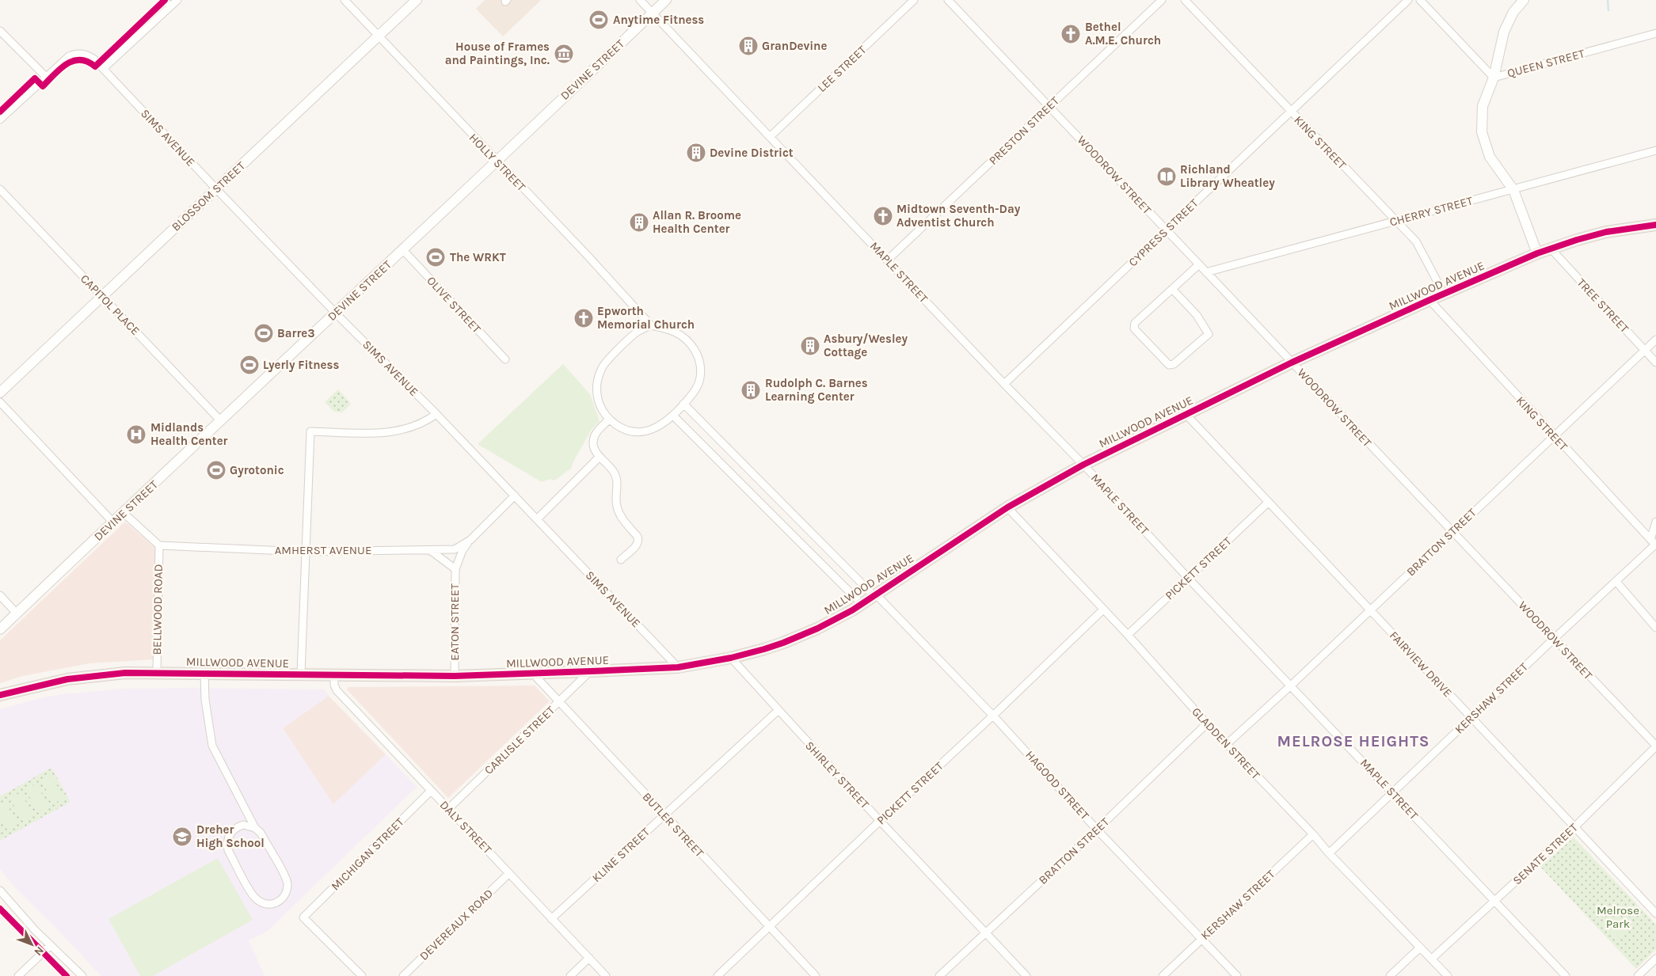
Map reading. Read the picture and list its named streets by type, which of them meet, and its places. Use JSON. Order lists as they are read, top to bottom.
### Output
{
  "streets": {
    "main road": ["DEVINE STREET", "BLOSSOM STREET", "MILLWOOD AVENUE"],
    "street": [
      "QUEEN STREET",
      "LEE STREET",
      "PRESTON STREET",
      "SIMS AVENUE",
      "KING STREET",
      "HOLLY STREET",
      "WOODROW STREET",
      "CHERRY STREET",
      "CYPRESS STREET",
      "MAPLE STREET",
      "CAPITOL PLACE",
      "OLIVE STREET",
      "TREE STREET",
      "BRATTON STREET",
      "AMHERST AVENUE",
      "PICKETT STREET",
      "BELLWOOD ROAD",
      "EATON STREET",
      "FAIRVIEW DRIVE",
      "KERSHAW STREET",
      "CARLISLE STREET",
      "GLADDEN STREET",
      "SHIRLEY STREET",
      "HAGOOD STREET",
      "BUTLER STREET",
      "DALY STREET",
      "MICHIGAN STREET",
      "SENATE STREET",
      "KLINE STREET",
      "DEVEREAUX ROAD"
    ]
  },
  "crossings": [
    ["LEE STREET", "MAPLE STREET"],
    ["DEVINE STREET", "SIMS AVENUE"],
    ["DEVINE STREET", "HOLLY STREET"],
    ["DEVINE STREET", "MAPLE STREET"],
    ["DEVINE STREET", "CAPITOL PLACE"],
    ["DEVINE STREET", "OLIVE STREET"],
    ["PRESTON STREET", "WOODROW STREET"],
    ["PRESTON STREET", "MAPLE STREET"],
    ["SIMS AVENUE", "BLOSSOM STREET"],
    ["SIMS AVENUE", "MILLWOOD AVENUE"],
    ["SIMS AVENUE", "AMHERST AVENUE"],
    ["KING STREET", "CHERRY STREET"],
    ["KING STREET", "CYPRESS STREET"],
    ["KING STREET", "MILLWOOD AVENUE"],
    ["KING STREET", "BRATTON STREET"],
    ["KING STREET", "KERSHAW STREET"],
    ["HOLLY STREET", "BLOSSOM STREET"],
    ["HOLLY STREET", "HAGOOD STREET"],
    ["WOODROW STREET", "CHERRY STREET"],
    ["WOODROW STREET", "CYPRESS STREET"],
    ["WOODROW STREET", "MILLWOOD AVENUE"],
    ["WOODROW STREET", "BRATTON STREET"],
    ["WOODROW STREET", "KERSHAW STREET"],
    ["WOODROW STREET", "SENATE STREET"],
    ["BLOSSOM STREET", "CAPITOL PLACE"],
    ["CYPRESS STREET", "MAPLE STREET"],
    ["MAPLE STREET", "MILLWOOD AVENUE"],
    ["MAPLE STREET", "BRATTON STREET"],
    ["MAPLE STREET", "PICKETT STREET"],
    ["MAPLE STREET", "KERSHAW STREET"],
    ["MAPLE STREET", "SENATE STREET"],
    ["MILLWOOD AVENUE", "TREE STREET"],
    ["MILLWOOD AVENUE", "BELLWOOD ROAD"],
    ["MILLWOOD AVENUE", "EATON STREET"],
    ["MILLWOOD AVENUE", "FAIRVIEW DRIVE"],
    ["MILLWOOD AVENUE", "CARLISLE STREET"],
    ["MILLWOOD AVENUE", "GLADDEN STREET"],
    ["MILLWOOD AVENUE", "SHIRLEY STREET"],
    ["MILLWOOD AVENUE", "HAGOOD STREET"],
    ["MILLWOOD AVENUE", "BUTLER STREET"],
    ["MILLWOOD AVENUE", "DALY STREET"],
    ["TREE STREET", "BRATTON STREET"],
    ["BRATTON STREET", "FAIRVIEW DRIVE"],
    ["BRATTON STREET", "GLADDEN STREET"],
    ["BRATTON STREET", "SHIRLEY STREET"],
    ["BRATTON STREET", "HAGOOD STREET"],
    ["AMHERST AVENUE", "BELLWOOD ROAD"],
    ["PICKETT STREET", "FAIRVIEW DRIVE"],
    ["PICKETT STREET", "GLADDEN STREET"],
    ["PICKETT STREET", "SHIRLEY STREET"],
    ["PICKETT STREET", "HAGOOD STREET"],
    ["PICKETT STREET", "BUTLER STREET"],
    ["FAIRVIEW DRIVE", "KERSHAW STREET"],
    ["FAIRVIEW DRIVE", "SENATE STREET"],
    ["KERSHAW STREET", "GLADDEN STREET"],
    ["KERSHAW STREET", "HAGOOD STREET"],
    ["CARLISLE STREET", "BUTLER STREET"],
    ["CARLISLE STREET", "DALY STREET"],
    ["GLADDEN STREET", "SENATE STREET"],
    ["SHIRLEY STREET", "KLINE STREET"],
    ["BUTLER STREET", "KLINE STREET"],
    ["DALY STREET", "MICHIGAN STREET"],
    ["DALY STREET", "KLINE STREET"],
    ["DALY STREET", "DEVEREAUX ROAD"]
  ],
  "districts": ["MELROSE HEIGHTS"],
  "parks": ["Melrose Park"],
  "places": {
    "sports": [
      "Anytime Fitness",
      "The WRKT",
      "Barre3",
      "Lyerly Fitness",
      "Gyrotonic"
    ],
    "church": ["Bethel A.M.E. Church", "Midtown Seventh-Day Adventist Church", "Epworth Memorial Church"],
    "building": [
      "GranDevine",
      "Devine District",
      "Allan R. Broome Health Center",
      "Asbury/Wesley Cottage",
      "Rudolph C. Barnes Learning Center"
    ],
    "museum": ["House of Frames and Paintings, Inc."],
    "library": ["Richland Library Wheatley"],
    "hospital": ["Midlands Health Center"],
    "school or university": ["Dreher High School"]
  },
  "north": "bottom right"
}
